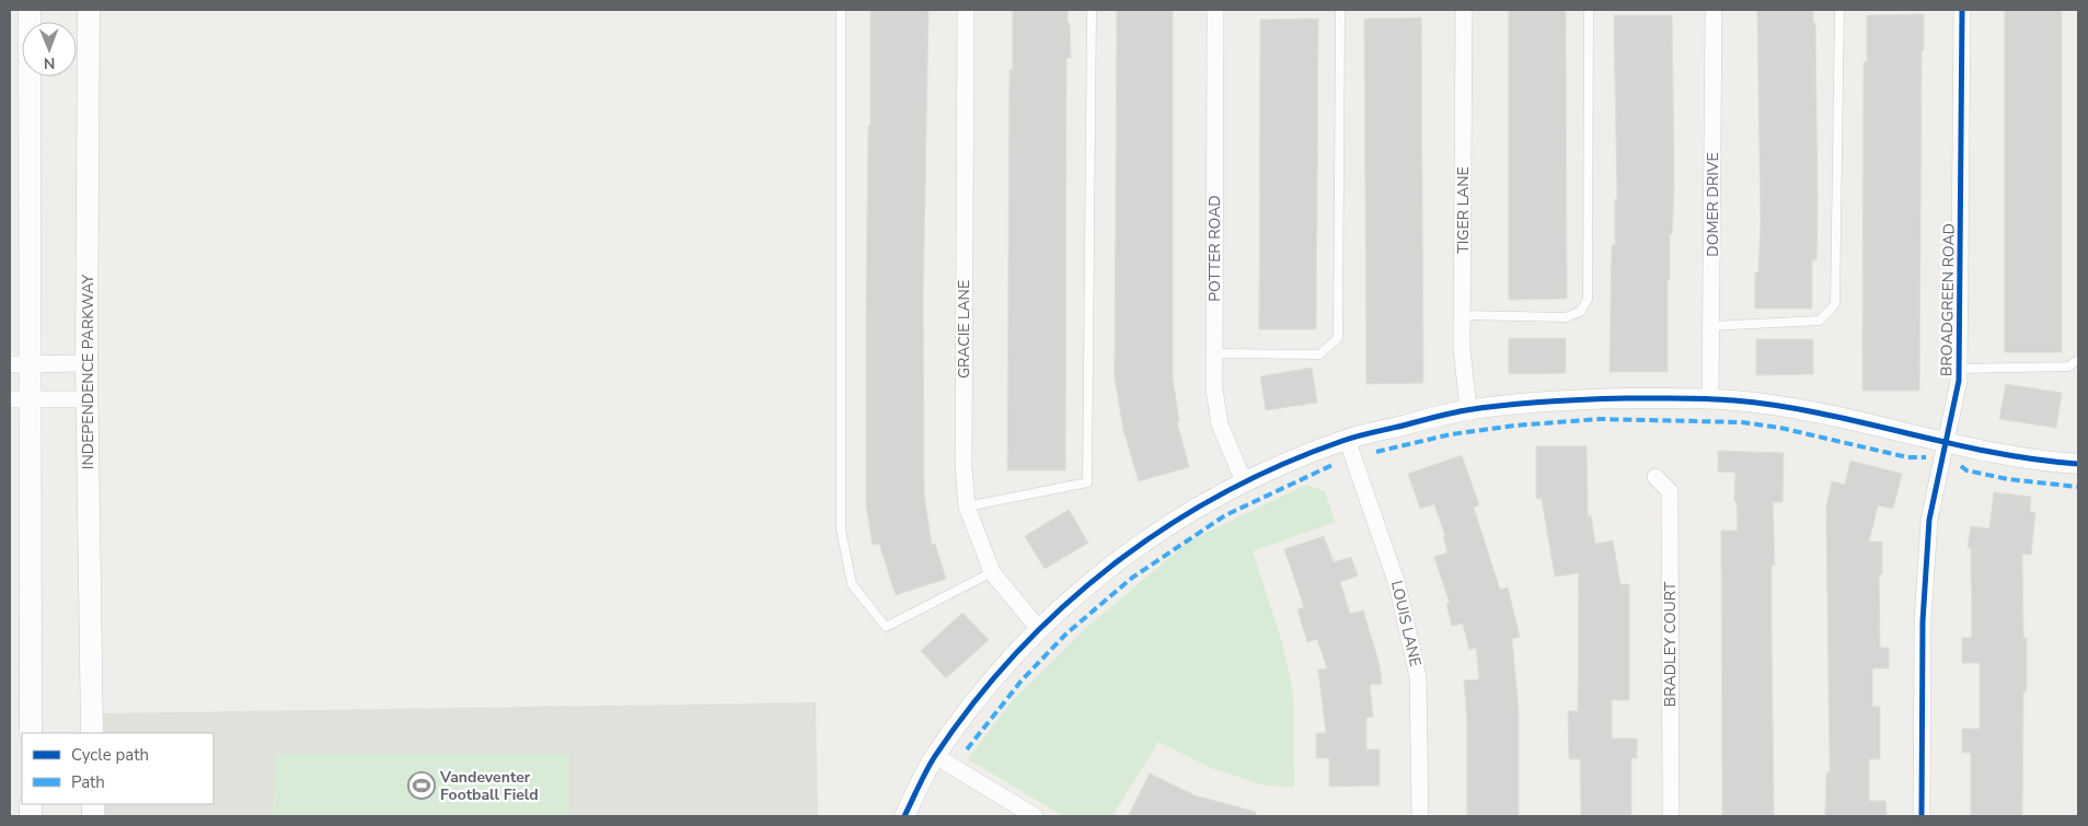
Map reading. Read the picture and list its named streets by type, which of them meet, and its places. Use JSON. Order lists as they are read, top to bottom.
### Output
{
  "streets": {
    "main road": ["INDEPENDENCE PARKWAY"],
    "street": [
      "DOMER DRIVE",
      "TIGER LANE",
      "POTTER ROAD",
      "BROADGREEN ROAD",
      "GRACIE LANE",
      "LOUIS LANE",
      "BRADLEY COURT"
    ]
  },
  "places": {
    "sports": ["Vandeventer Football Field"]
  },
  "legend": ["Cycle path", "Path"],
  "north": "bottom"
}
